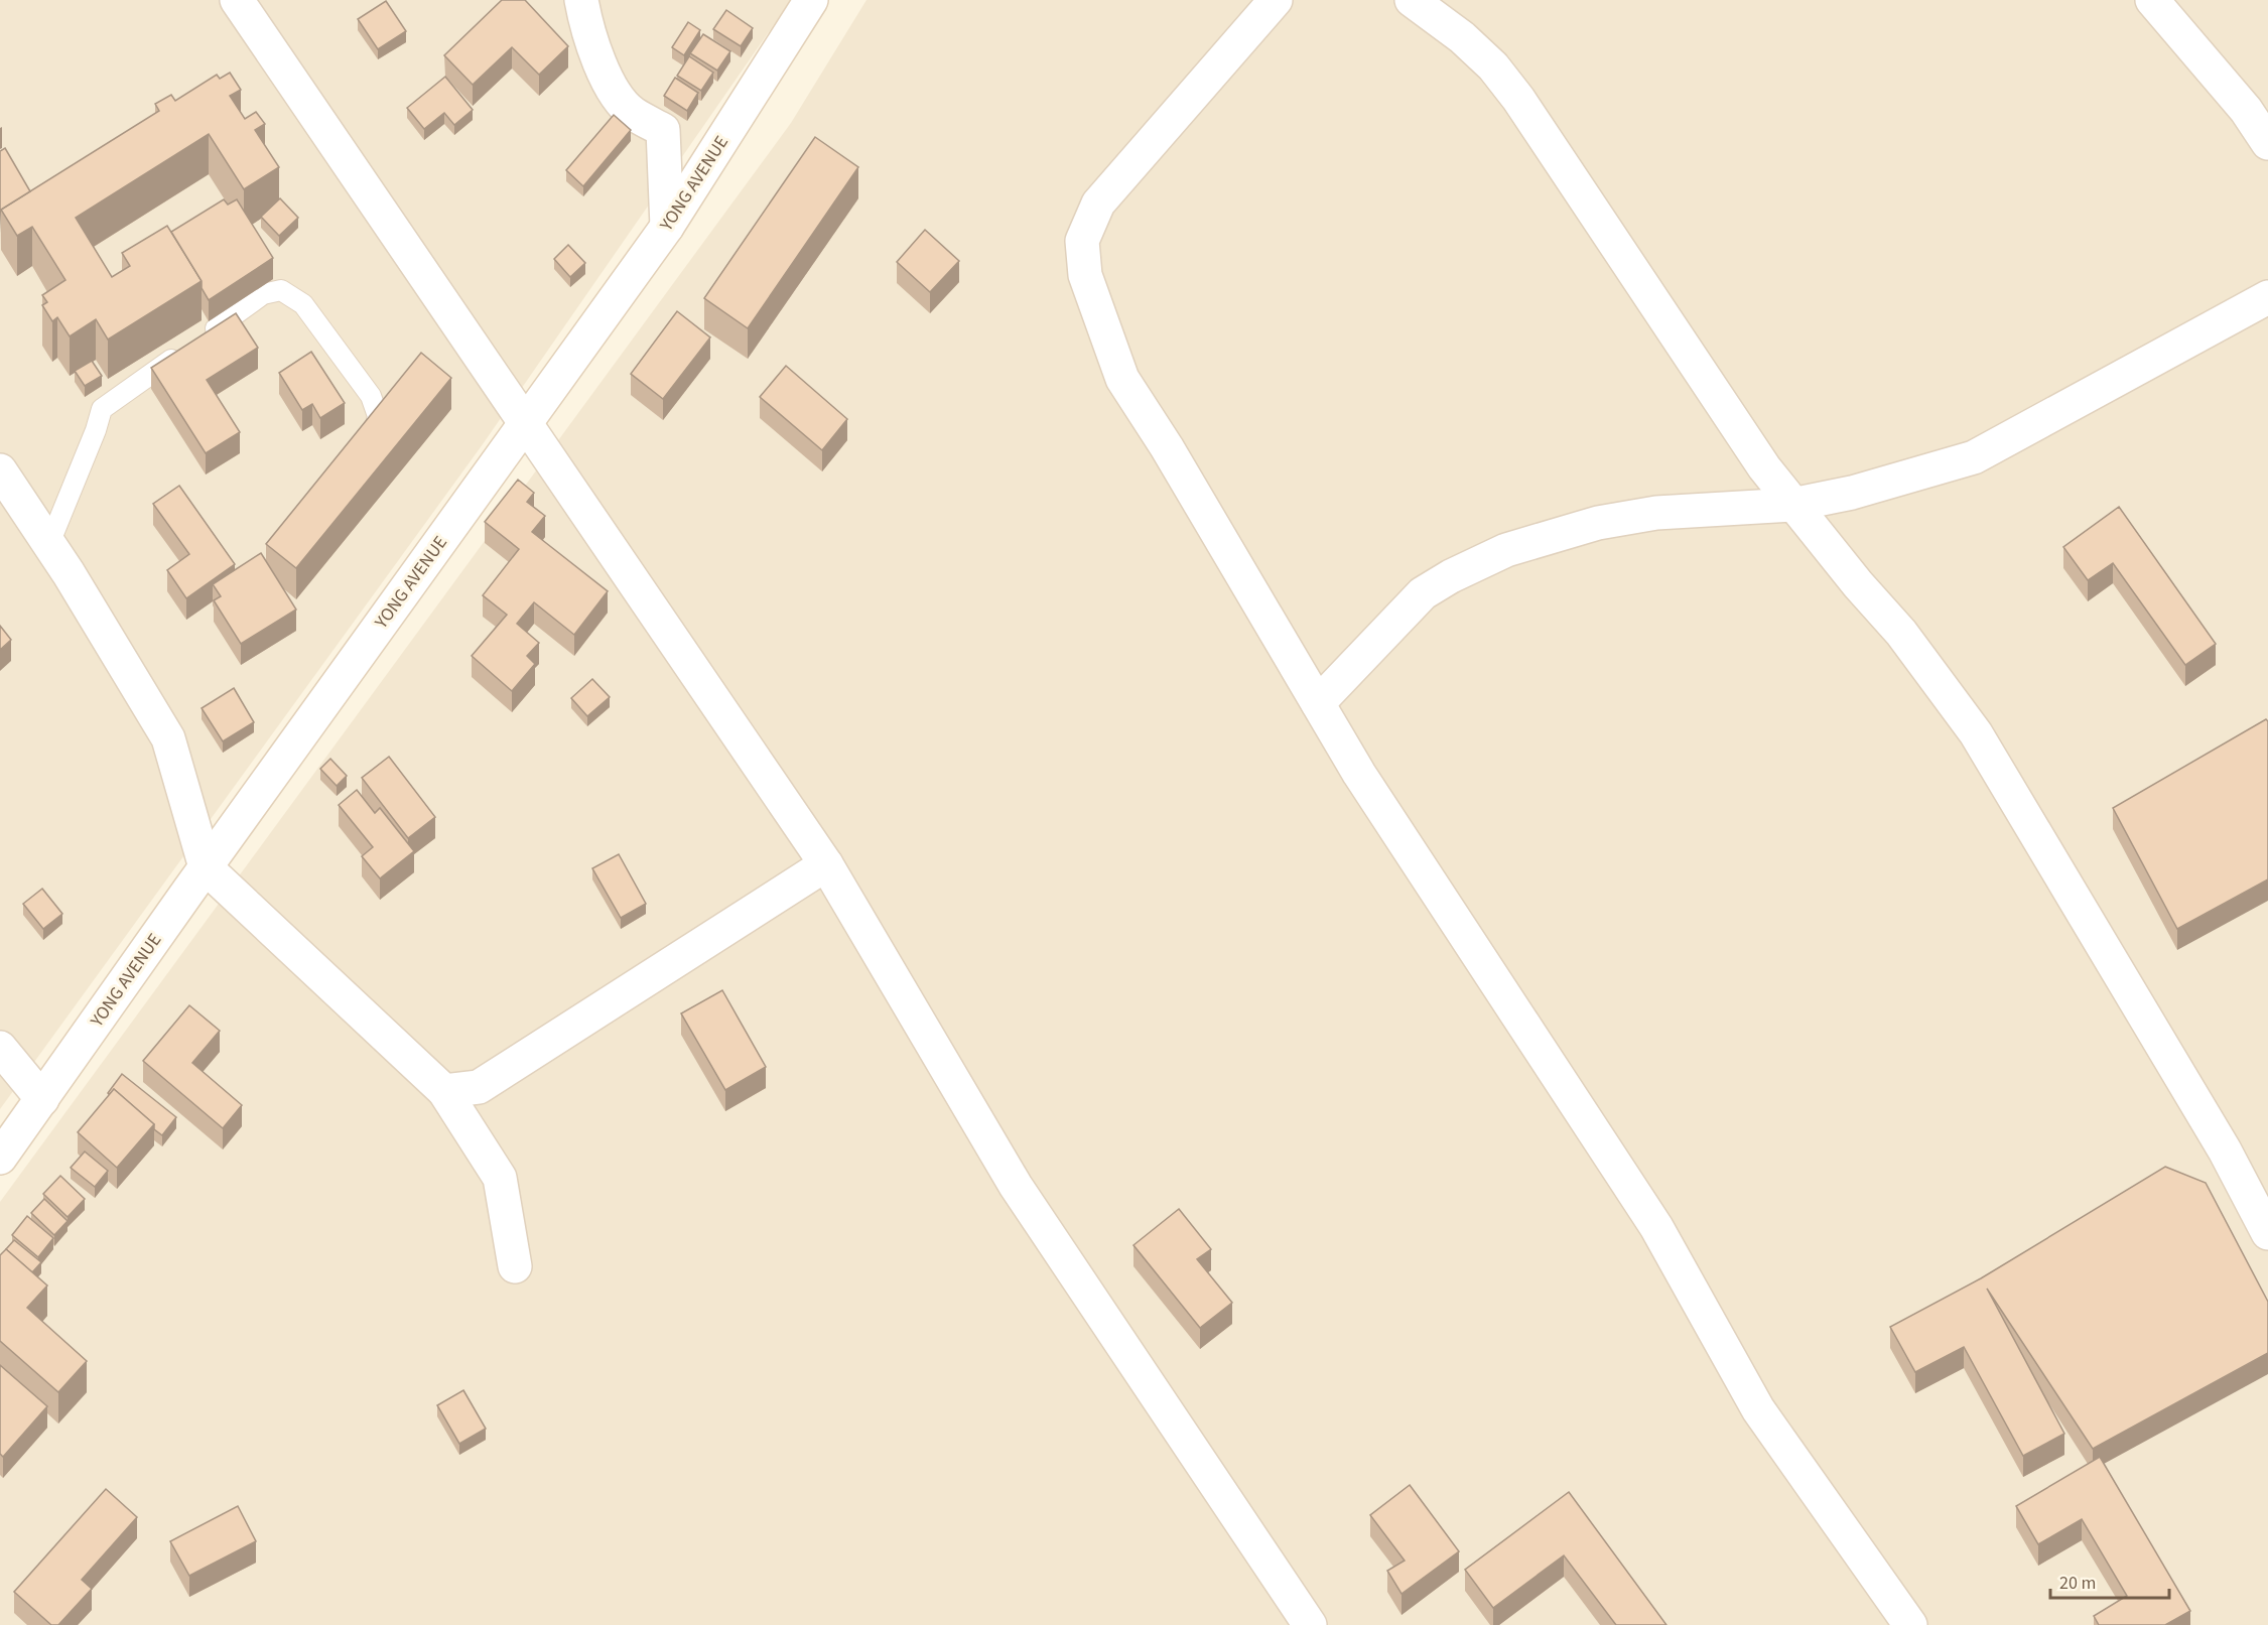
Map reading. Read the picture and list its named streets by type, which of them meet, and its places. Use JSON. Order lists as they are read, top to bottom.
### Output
{
  "streets": {
    "street": ["YONG AVENUE"]
  },
  "scale_bar": "20 m"
}
